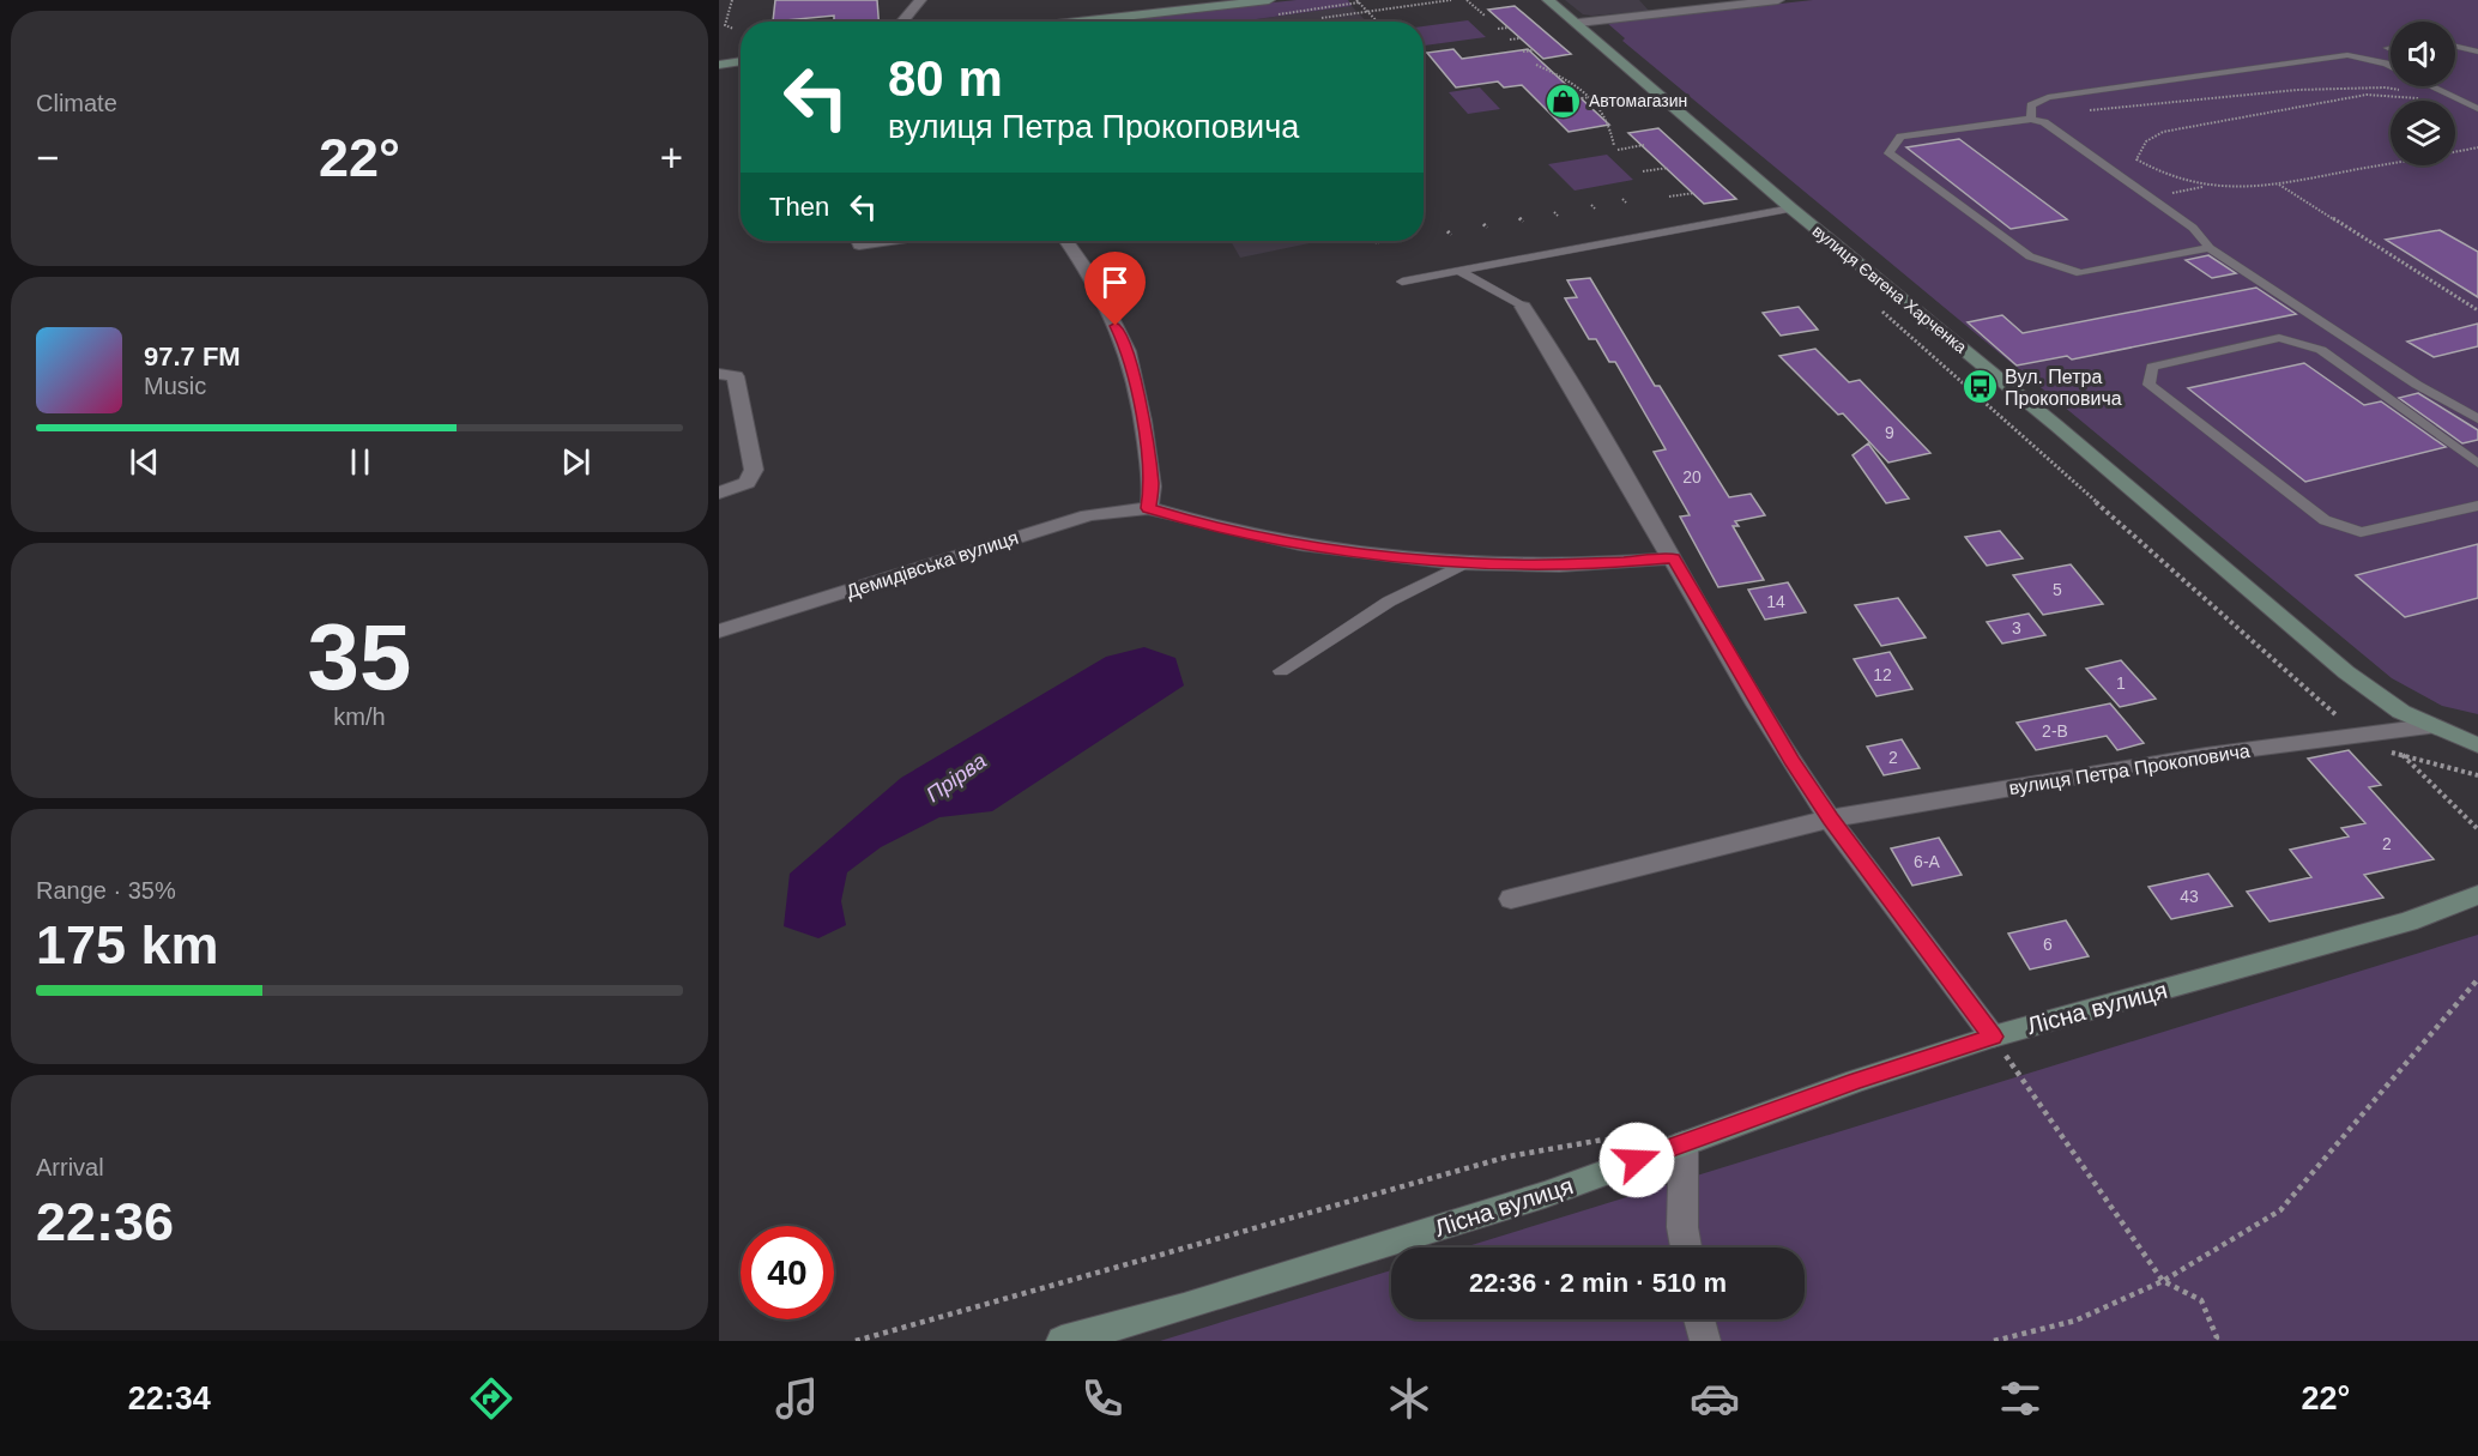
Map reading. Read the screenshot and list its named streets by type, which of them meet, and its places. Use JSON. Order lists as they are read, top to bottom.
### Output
{
  "streets": {
    "main road": ["вулиця Євгена Харченка", "Лісна вулиця"],
    "street": ["Демидівська вулиця", "вулиця Петра Прокоповича"]
  },
  "crossings": [
    ["вулиця Євгена Харченка", "вулиця Петра Прокоповича"]
  ],
  "water": ["Прірва"],
  "places": {
    "shop": ["Автомагазин"],
    "bus stop": ["Вул. Петра Прокоповича"]
  },
  "house_numbers": [
    "9",
    "20",
    "5",
    "14",
    "3",
    "12",
    "1",
    "2-В",
    "2",
    "2",
    "6-А",
    "43",
    "6"
  ],
  "page": {
    "tile": [
      "Climate",
      ["35", "km/h"],
      ["Range · 35%", "175 km"],
      ["Arrival", "22:36"]
    ],
    "turn": ["80 m", "вулиця Петра Прокоповича"],
    "heat": ["−", "22°", "+"],
    "then": "Then",
    "song": ["97.7 FM", "Music"],
    "limit": "40",
    "trip": "22:36 · 2 min · 510 m",
    "tabs": ["22:34", "22°"]
  }
}
